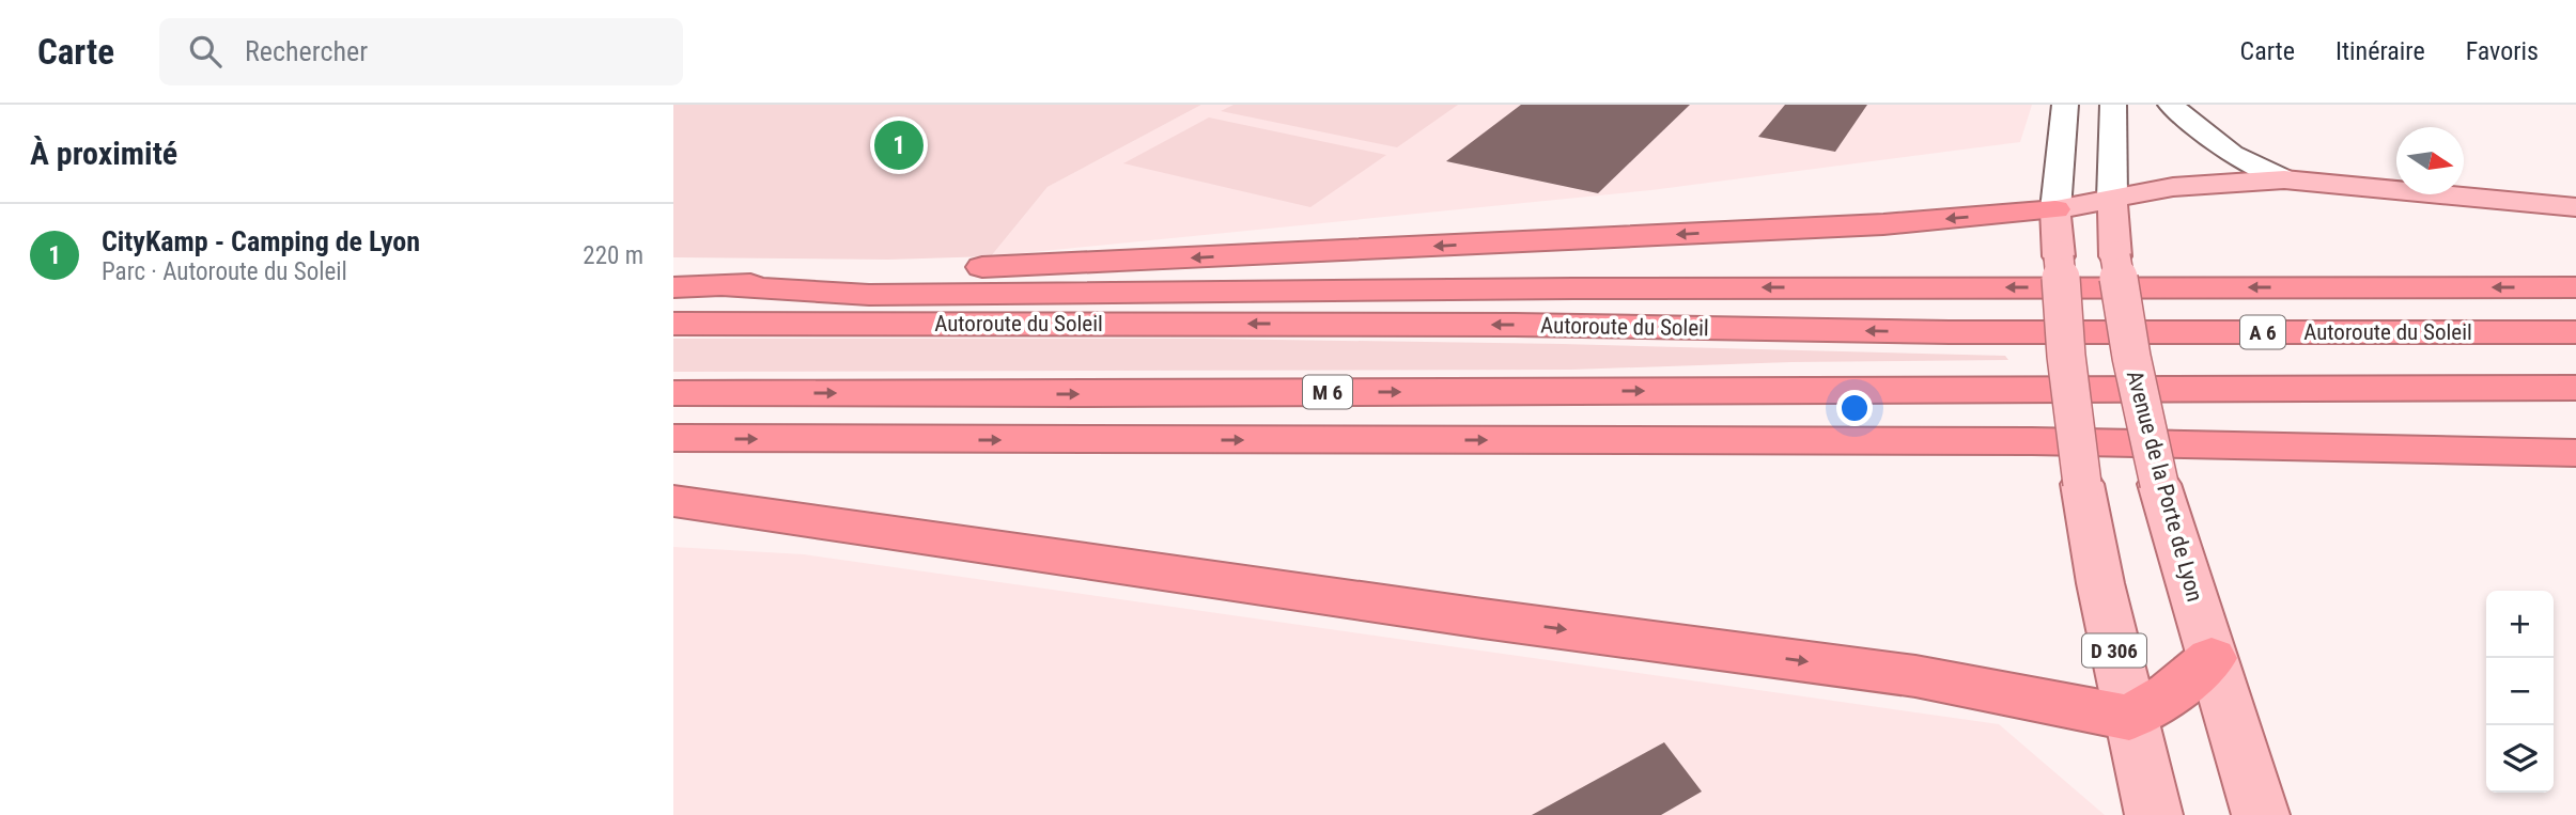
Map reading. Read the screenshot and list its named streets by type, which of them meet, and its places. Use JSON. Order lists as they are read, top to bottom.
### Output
{
  "streets": {
    "highway": ["Autoroute du Soleil", "A 6", "M 6"],
    "main road": ["Avenue de la Porte de Lyon", "D 306"]
  },
  "north": "right",
  "page": {
    "header": "Carte",
    "search": "Rechercher",
    "nav": ["Carte", "Itinéraire", "Favoris"],
    "heading": "À proximité",
    "pins": "1",
    "list": [
      {
        "mark": "1",
        "name": "CityKamp - Camping de Lyon",
        "note": "Parc · Autoroute du Soleil",
        "value": "220 m"
      }
    ],
    "map_buttons": ["+", "−"]
  }
}
